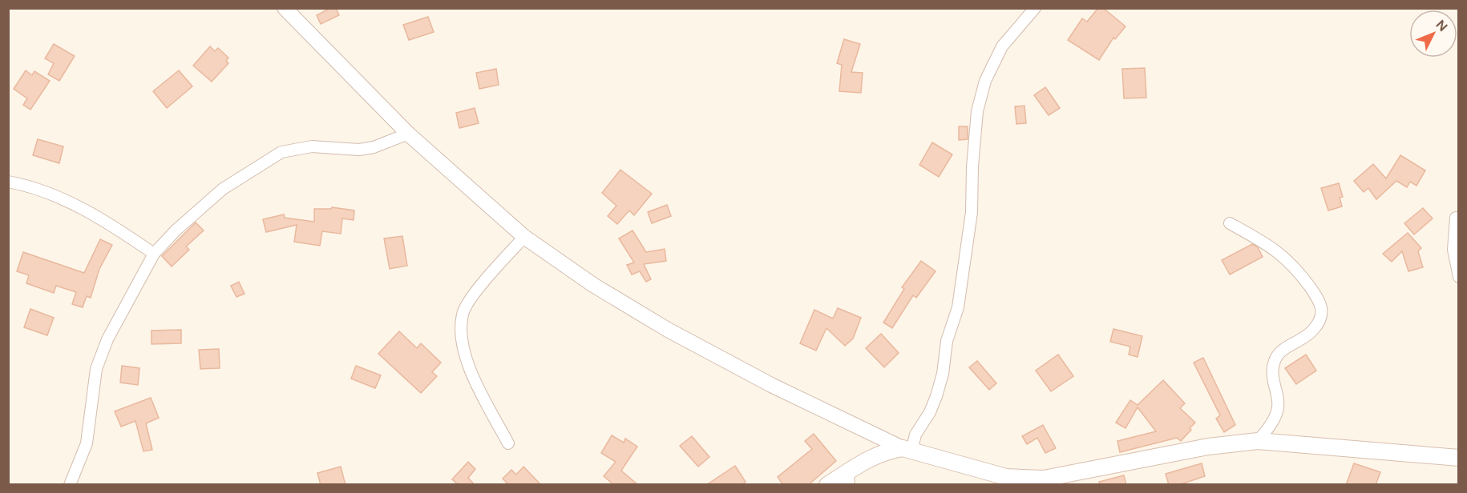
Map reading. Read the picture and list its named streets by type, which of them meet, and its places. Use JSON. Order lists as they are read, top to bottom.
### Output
{
  "north": "top right"
}
